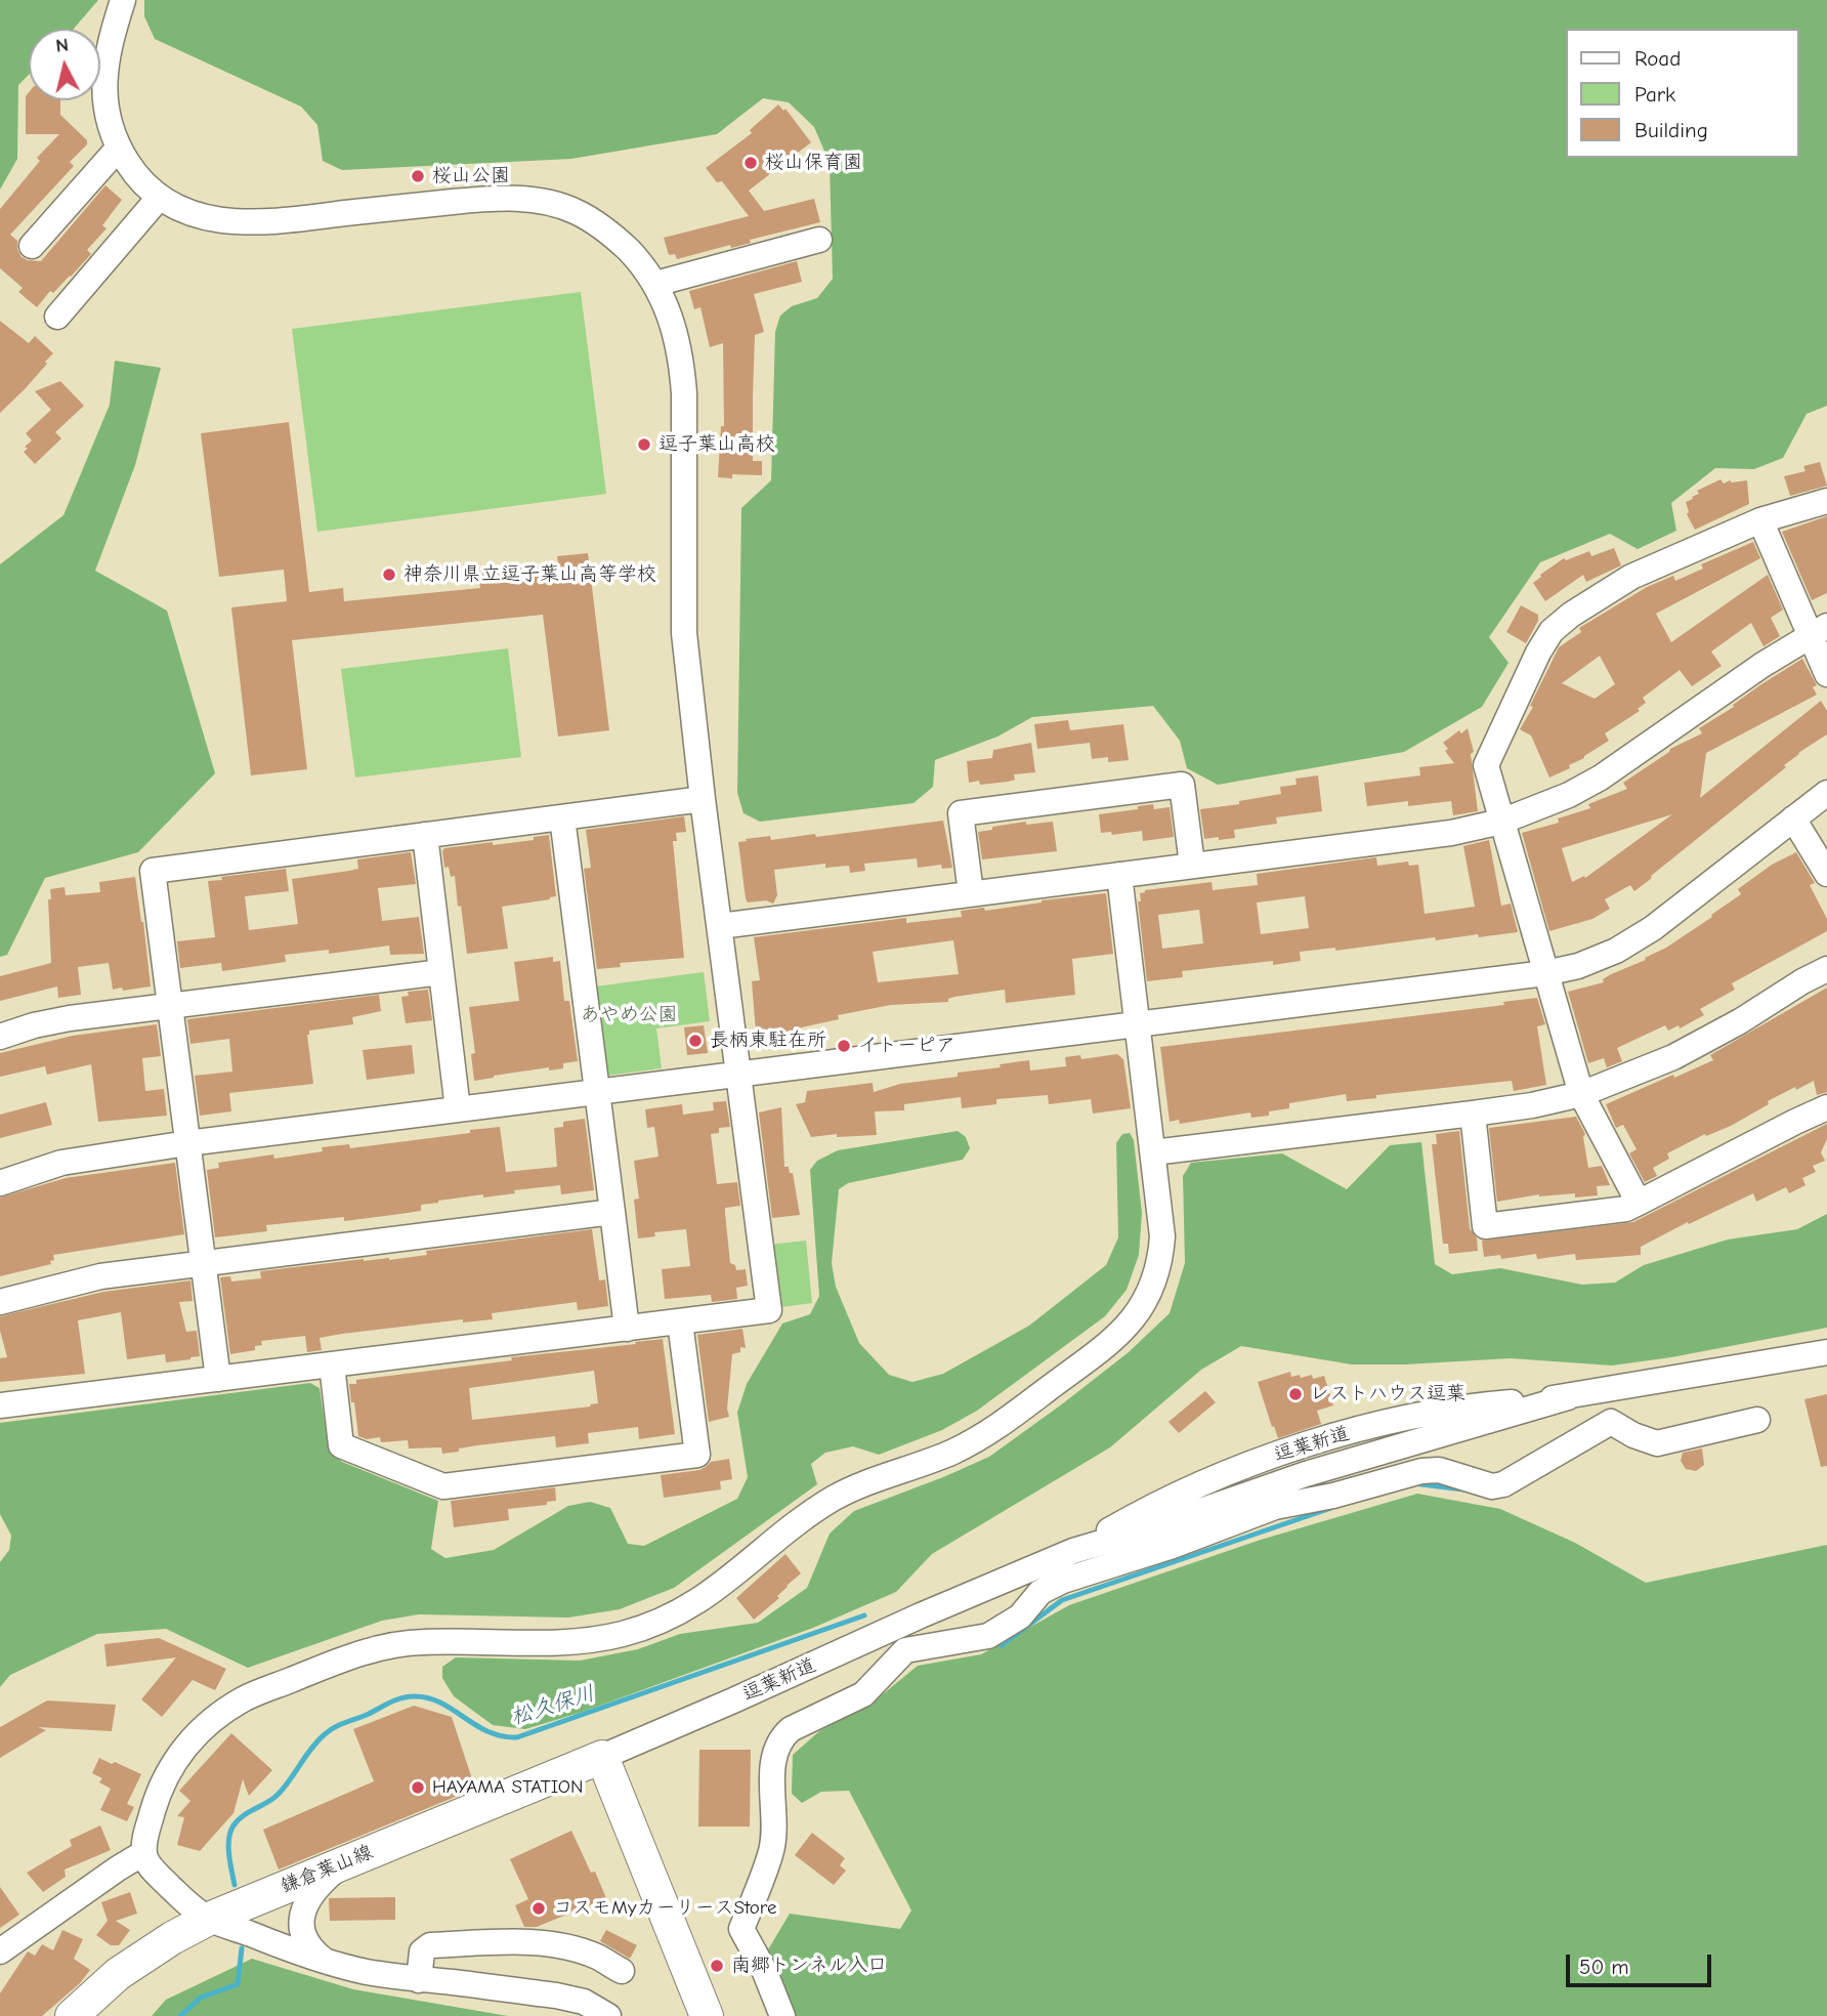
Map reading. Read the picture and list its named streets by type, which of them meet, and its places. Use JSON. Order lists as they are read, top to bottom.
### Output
{
  "streets": {
    "main road": ["鎌倉葉山線"],
    "street": ["逗葉新道"]
  },
  "crossings": [
    ["逗葉新道", "鎌倉葉山線"]
  ],
  "water": ["松久保川"],
  "parks": ["あやめ公園"],
  "places": [
    "桜山保育園",
    "桜山公園",
    "逗子葉山高校",
    "神奈川県立逗子葉山高等学校",
    "長柄東駐在所",
    "イトーピア",
    "レストハウス逗葉",
    "HAYAMA STATION",
    "コスモMyカーリースStore",
    "南郷トンネル入口"
  ],
  "legend": ["Road", "Park", "Building"],
  "scale_bar": "50 m",
  "north": "top"
}
